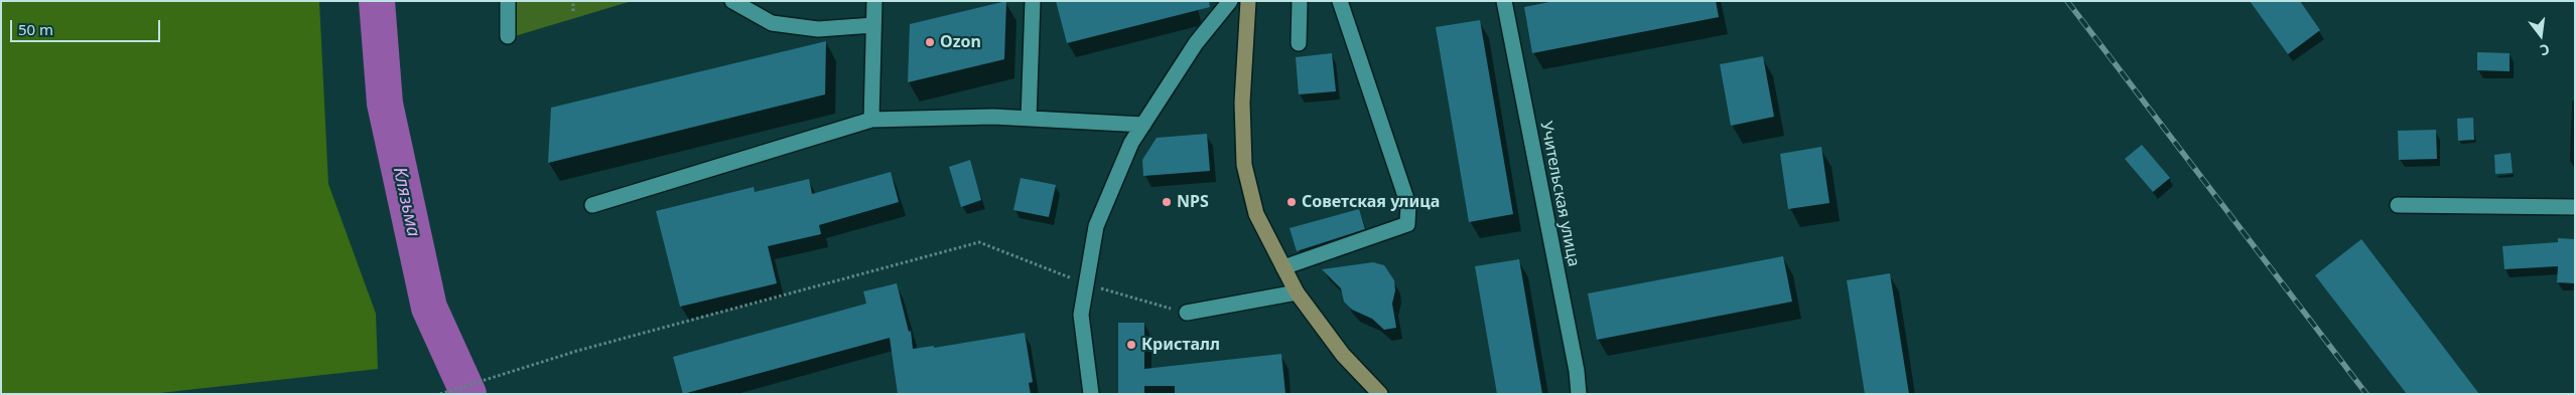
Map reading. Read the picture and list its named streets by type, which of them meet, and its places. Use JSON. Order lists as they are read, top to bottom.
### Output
{
  "streets": {
    "street": ["Учительская улица"]
  },
  "water": ["Клязьма"],
  "places": [
    "Ozon",
    "NPS",
    "Советская улица",
    "Кристалл"
  ],
  "scale_bar": "50 m",
  "north": "bottom"
}
